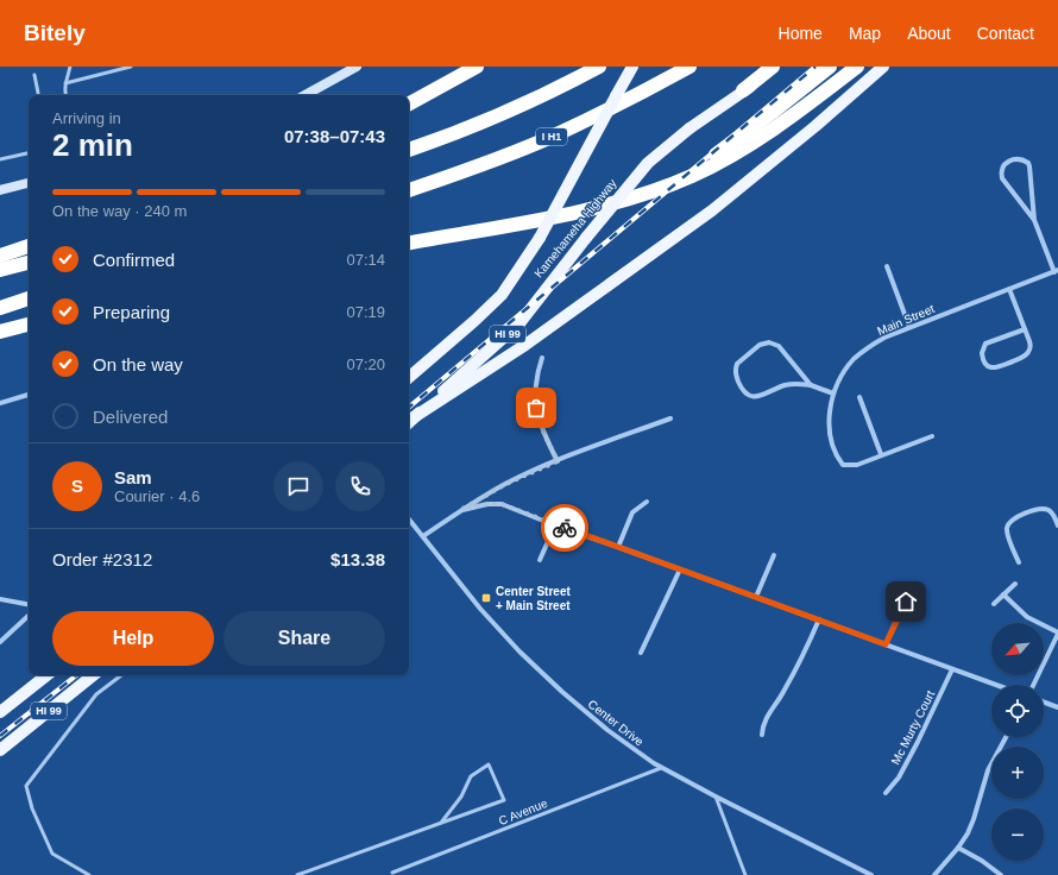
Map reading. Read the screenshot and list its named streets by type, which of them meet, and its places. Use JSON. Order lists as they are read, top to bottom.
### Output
{
  "streets": {
    "highway": ["I H1"],
    "main road": ["Kamehameha Highway", "HI 99"],
    "street": ["Main Street", "Center Drive", "Mc Murty Court"],
    "lane": ["C Avenue"]
  },
  "crossings": [
    ["Center Drive", "C Avenue"]
  ],
  "places": {
    "transit": ["Center Street + Main Street"]
  },
  "north": "bottom left",
  "page": {
    "header": "Bitely",
    "nav": [
      "Home",
      "Map",
      "About",
      "Contact"
    ],
    "heading": ["2 min", "Arriving in", "07:38–07:43"],
    "panel": [
      "Sam",
      "Courier · 4.6",
      "Order #2312",
      "$13.38"
    ],
    "bar": "On the way · 240 m",
    "list": [
      ["Confirmed", "07:14"],
      ["Preparing", "07:19"],
      ["On the way", "07:20"],
      "Delivered"
    ],
    "round": "S",
    "buttons": ["Help", "Share"],
    "map_buttons": ["+", "−"]
  }
}
